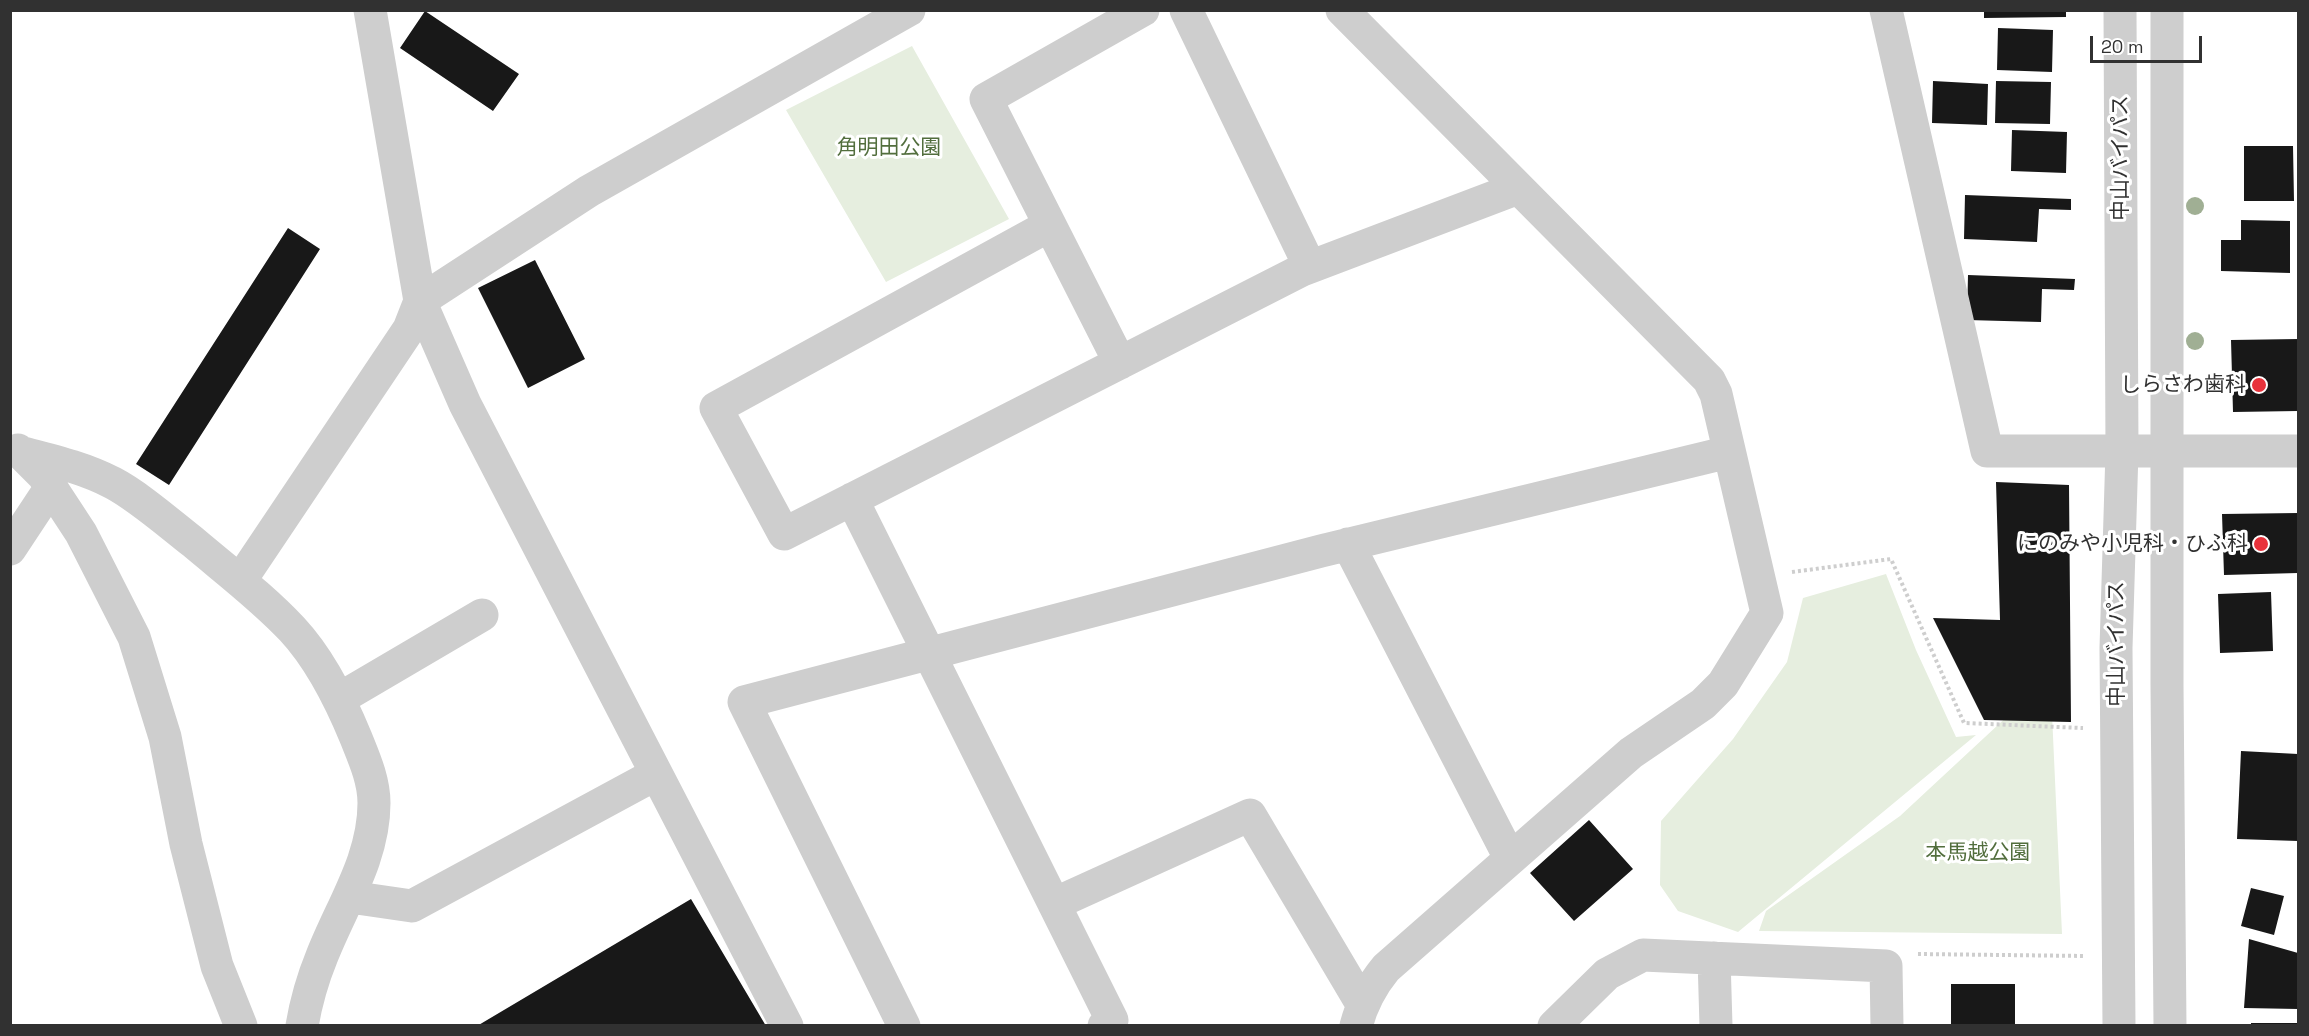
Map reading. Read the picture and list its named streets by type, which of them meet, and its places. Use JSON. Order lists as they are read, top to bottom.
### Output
{
  "streets": {
    "street": ["中山バイパス"]
  },
  "parks": ["角明田公園", "本馬越公園"],
  "places": ["しらさわ歯科", "にのみや小児科・ひふ科"],
  "scale_bar": "20 m"
}
